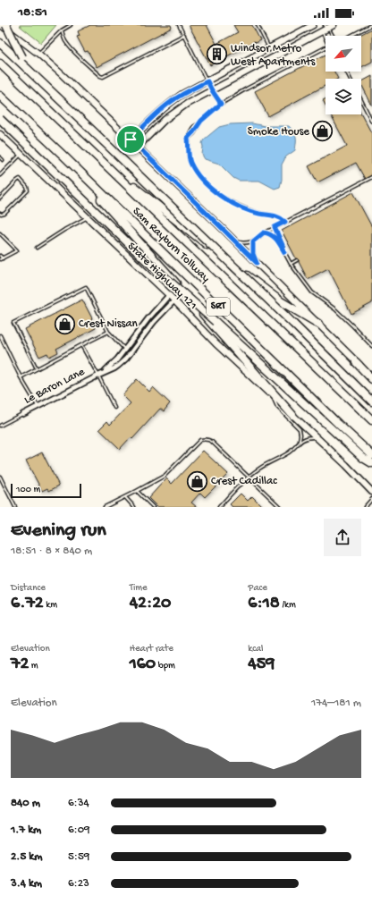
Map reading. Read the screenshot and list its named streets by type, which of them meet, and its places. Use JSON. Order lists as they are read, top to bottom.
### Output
{
  "streets": {
    "highway": ["Sam Rayburn Tollway", "SRT"],
    "main road": ["State Highway 121"],
    "street": ["Le Baron Lane"]
  },
  "crossings": [
    ["State Highway 121", "Le Baron Lane"]
  ],
  "places": {
    "building": ["Windsor Metro West Apartments"],
    "shop": ["Smoke House", "Crest Nissan", "Crest Cadillac"]
  },
  "scale_bar": "100 m",
  "north": "bottom left",
  "page": {
    "status": "18:51",
    "scale": "100 m",
    "heading": ["Evening run", "18:51 · 8 × 840 m"],
    "stats": [
      ["Distance", "6.72 km"],
      ["Time", "42:20"],
      ["Pace", "6:18 /km"],
      ["Elevation", "72 m"],
      ["Heart rate", "160 bpm"],
      ["kcal", "459"]
    ],
    "chart": ["Elevation", "174–181 m"],
    "list": [
      {
        "name": "840 m",
        "note": "6:34"
      },
      {
        "name": "1.7 km",
        "note": "6:09"
      },
      {
        "name": "2.5 km",
        "note": "5:59"
      },
      {
        "name": "3.4 km",
        "note": "6:23"
      }
    ]
  }
}
